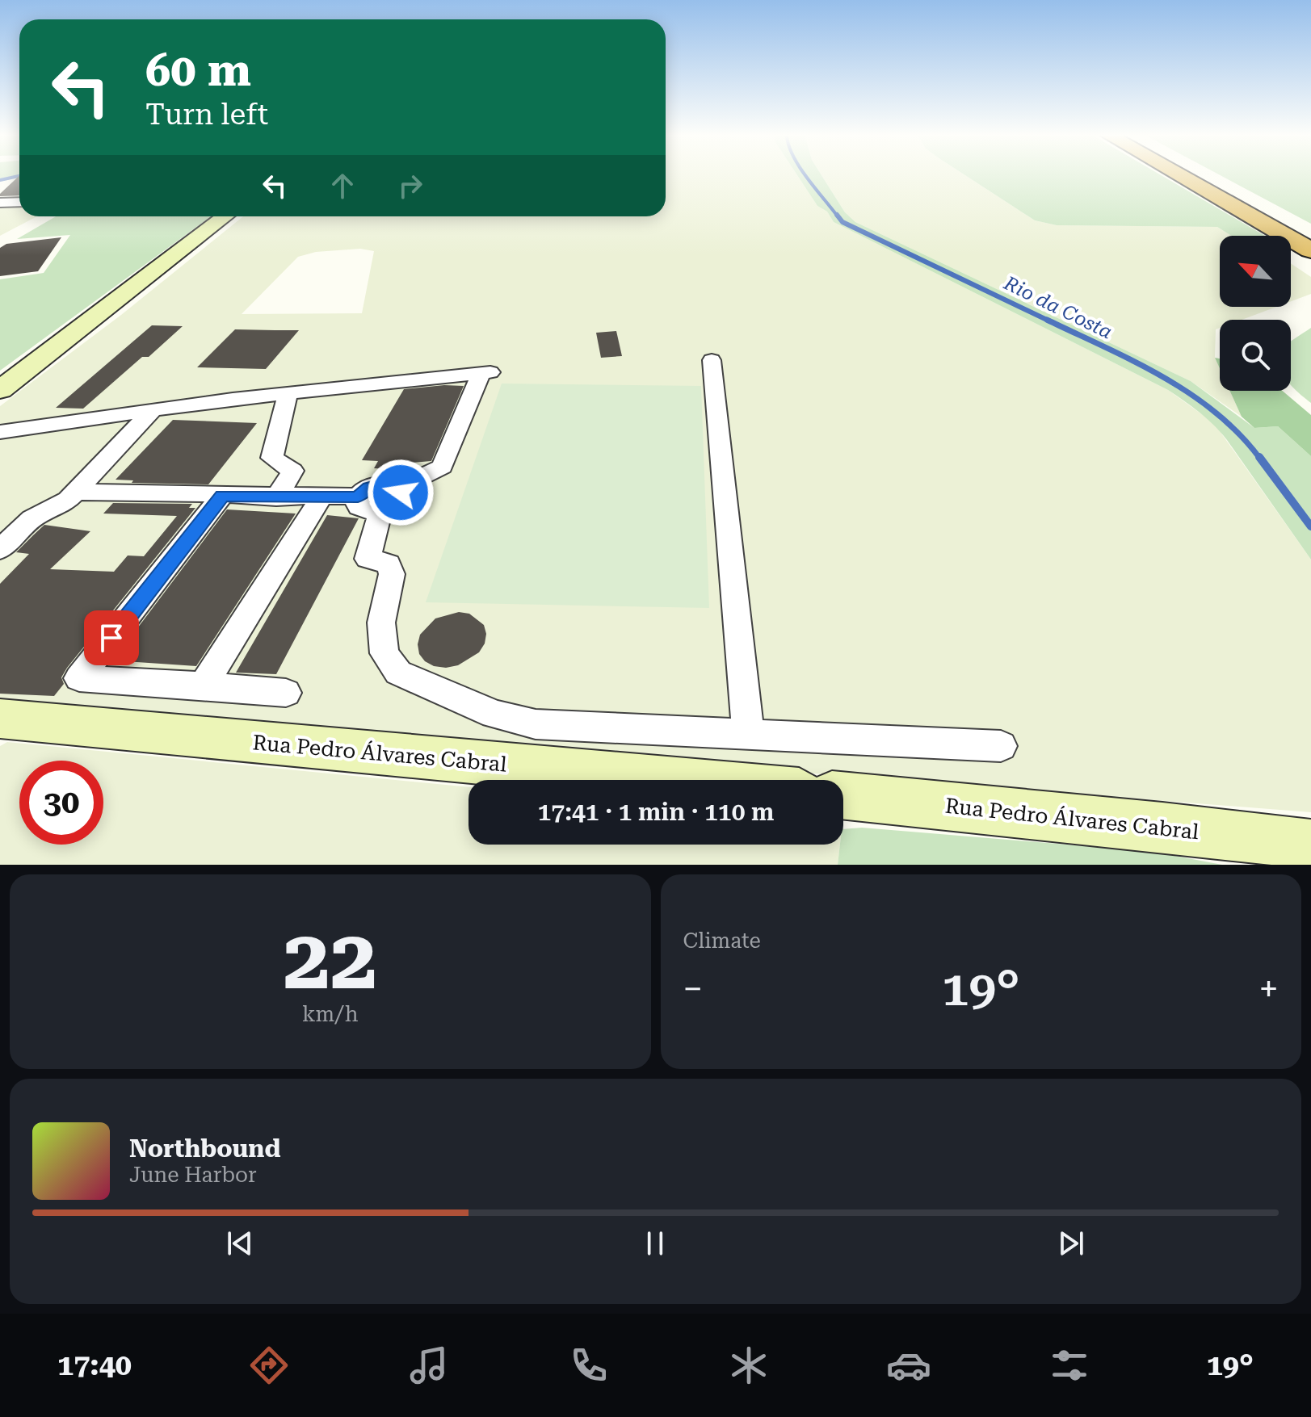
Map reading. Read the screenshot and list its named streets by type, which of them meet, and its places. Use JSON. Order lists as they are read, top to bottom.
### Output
{
  "streets": {
    "street": ["Rua Pedro Álvares Cabral"]
  },
  "water": ["Rio da Costa"],
  "north": "top left",
  "page": {
    "turn": ["60 m", "Turn left"],
    "limit": "30",
    "trip": "17:41 · 1 min · 110 m",
    "tile": [
      ["22", "km/h"],
      "Climate"
    ],
    "heat": ["−", "19°", "+"],
    "song": ["Northbound", "June Harbor"],
    "tabs": ["17:40", "19°"]
  }
}
